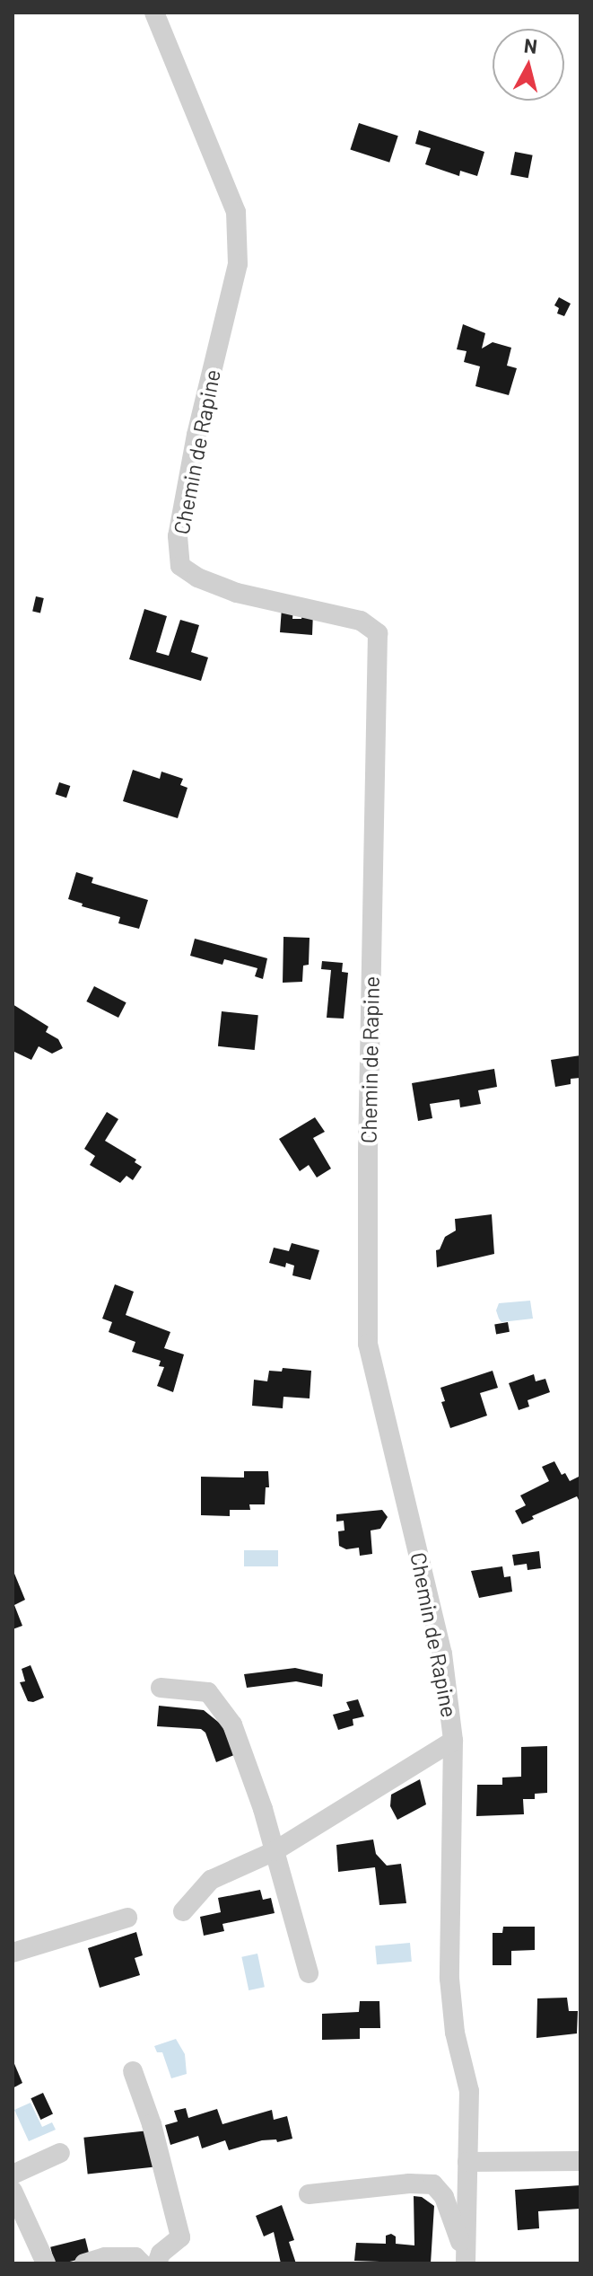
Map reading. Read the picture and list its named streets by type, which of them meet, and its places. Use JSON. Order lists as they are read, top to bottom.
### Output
{
  "streets": {
    "street": ["Chemin de Rapine"]
  },
  "north": "top"
}
